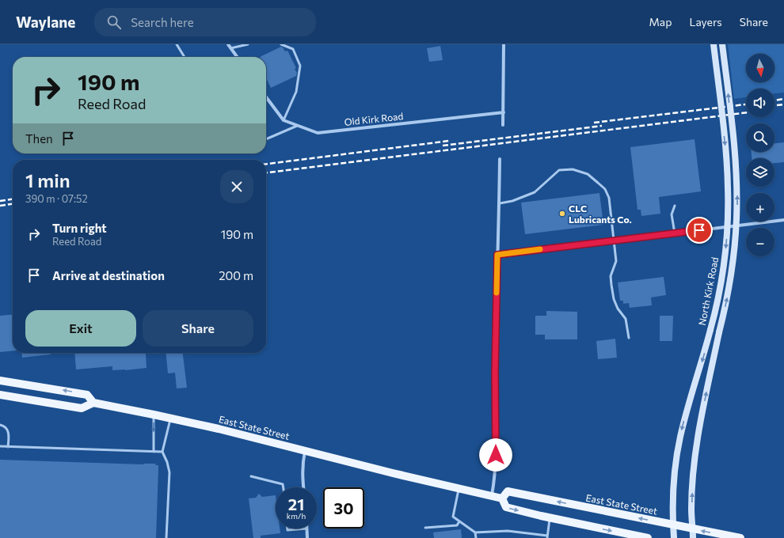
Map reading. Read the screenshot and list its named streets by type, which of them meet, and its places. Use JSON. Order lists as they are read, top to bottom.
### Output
{
  "streets": {
    "main road": ["East State Street"],
    "street": ["Old Kirk Road", "North Kirk Road"]
  },
  "crossings": [
    ["North Kirk Road", "East State Street"]
  ],
  "places": ["CLC Lubricants Co."],
  "north": "bottom",
  "page": {
    "header": "Waylane",
    "search": "Search here",
    "nav": ["Map", "Layers", "Share"],
    "map_buttons": ["+", "−"],
    "turn": ["190 m", "Reed Road"],
    "then": "Then",
    "heading": ["1 min", "390 m · 07:52"],
    "list": [
      {
        "name": "Turn right",
        "note": "Reed Road",
        "value": "190 m"
      },
      {
        "name": "Arrive at destination",
        "value": "200 m"
      }
    ],
    "buttons": ["Exit", "Share"],
    "speed": "21 km/h",
    "limit": "30"
  }
}
